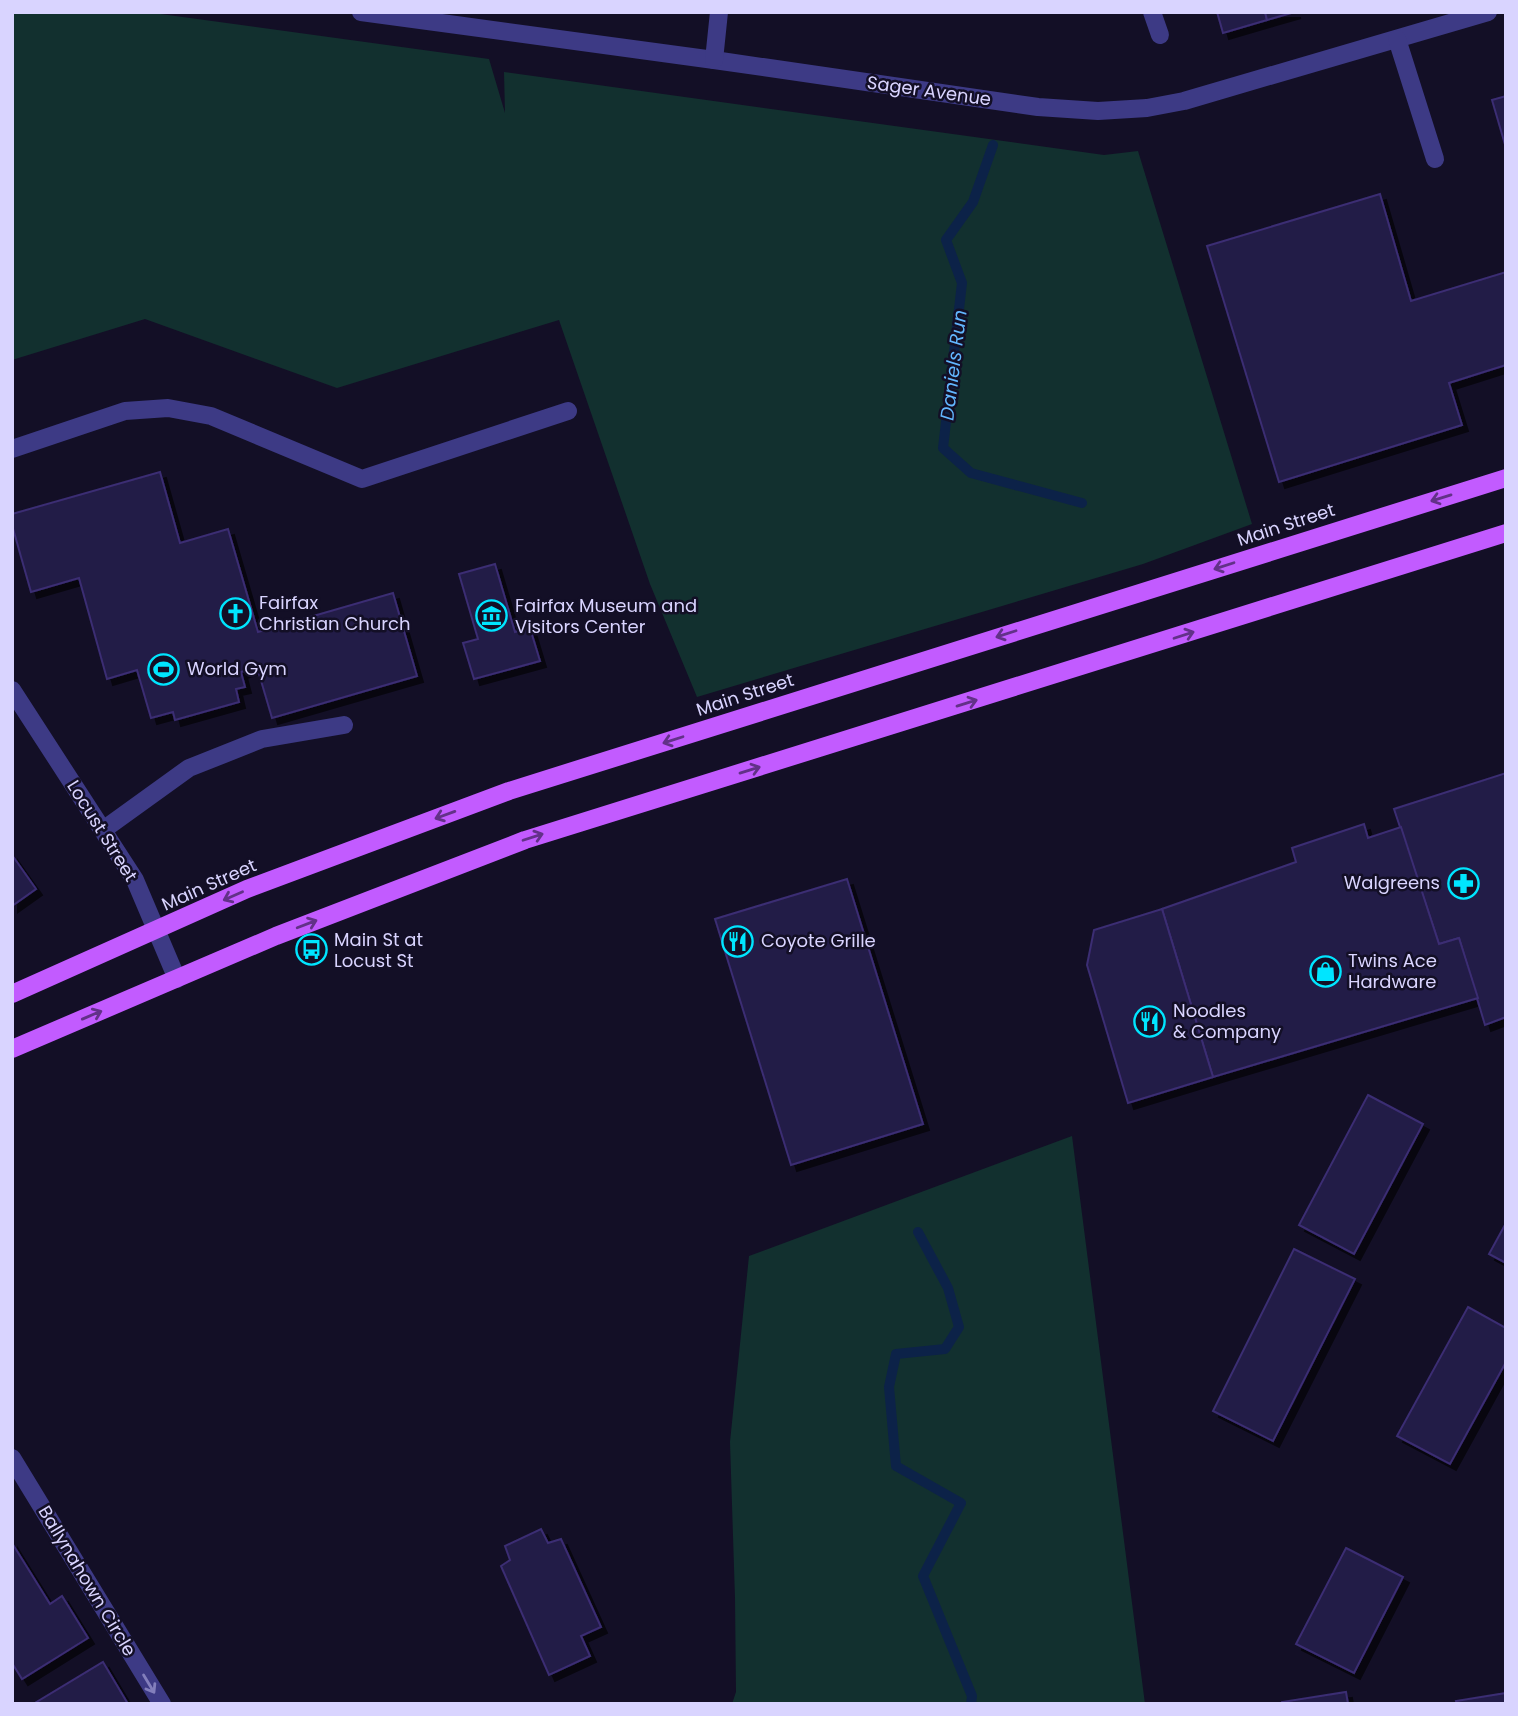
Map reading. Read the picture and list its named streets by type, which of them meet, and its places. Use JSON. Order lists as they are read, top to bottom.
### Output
{
  "streets": {
    "main road": ["Main Street"],
    "street": ["Sager Avenue", "Locust Street", "Ballynahown Circle"]
  },
  "crossings": [
    ["Main Street", "Locust Street"]
  ],
  "one_way": ["Ballynahown Circle"],
  "water": ["Daniels Run"],
  "places": {
    "church": ["Fairfax Christian Church"],
    "museum": ["Fairfax Museum and Visitors Center"],
    "sports": ["World Gym"],
    "pharmacy": ["Walgreens"],
    "restaurant": ["Coyote Grille", "Noodles & Company"],
    "bus stop": ["Main St at Locust St"],
    "shop": ["Twins Ace Hardware"]
  }
}
